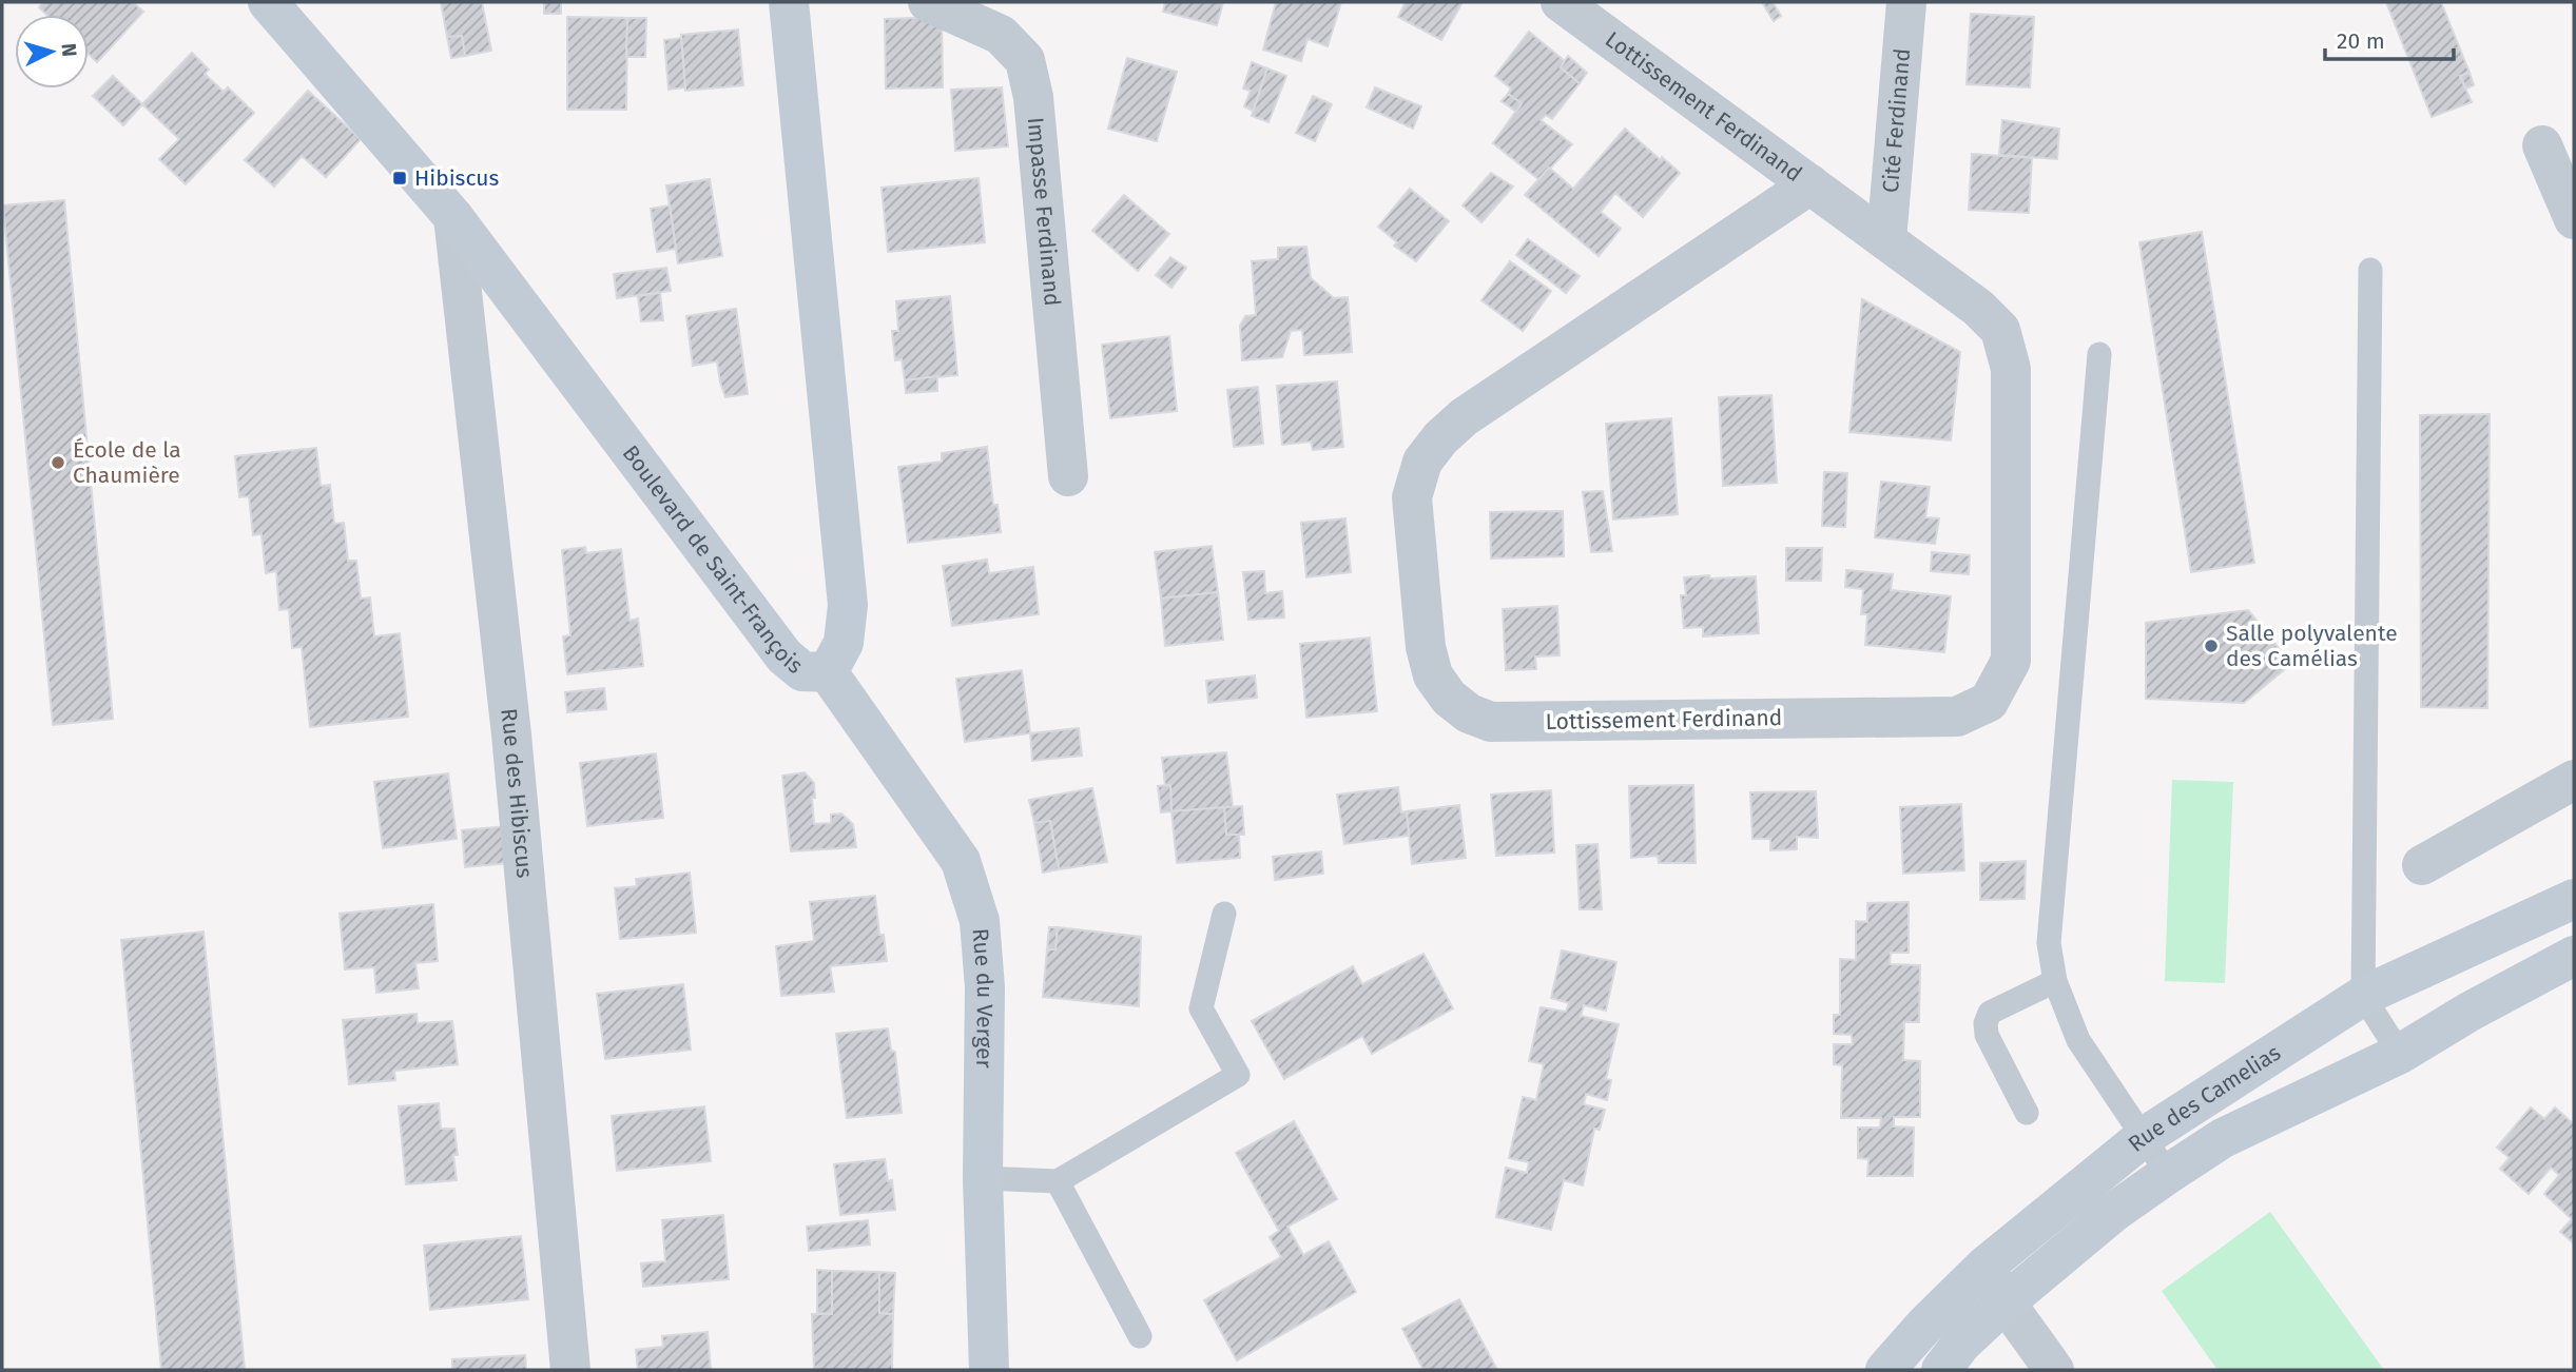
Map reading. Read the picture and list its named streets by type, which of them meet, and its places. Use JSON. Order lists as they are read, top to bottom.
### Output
{
  "streets": {
    "street": [
      "Lottissement Ferdinand",
      "Cité Ferdinand",
      "Impasse Ferdinand",
      "Boulevard de Saint-François",
      "Rue des Hibiscus",
      "Rue du Verger",
      "Rue des Camelias"
    ]
  },
  "crossings": [
    ["Lottissement Ferdinand", "Cité Ferdinand"],
    ["Boulevard de Saint-François", "Rue des Hibiscus"],
    ["Boulevard de Saint-François", "Rue du Verger"]
  ],
  "places": {
    "transit": ["Hibiscus"],
    "other": ["École de la Chaumière", "Salle polyvalente des Camélias"]
  },
  "scale_bar": "20 m",
  "north": "right"
}
